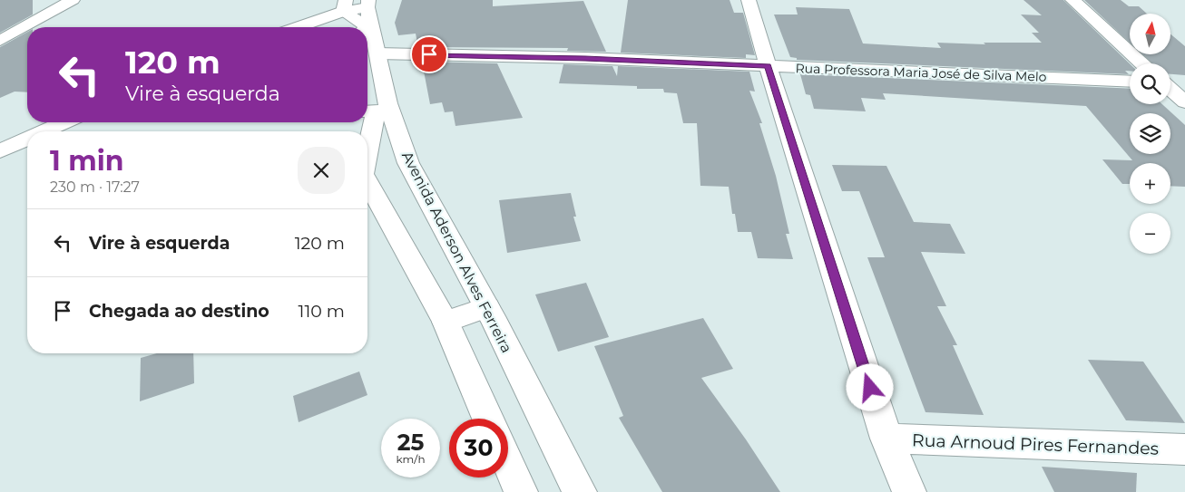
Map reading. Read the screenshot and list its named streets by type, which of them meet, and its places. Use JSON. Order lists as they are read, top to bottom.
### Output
{
  "streets": {
    "street": ["Rua Professora Maria José de Silva Melo", "Avenida Aderson Alves Ferreira", "Rua Arnoud Pires Fernandes"]
  },
  "crossings": [
    ["Rua Professora Maria José de Silva Melo", "Avenida Aderson Alves Ferreira"]
  ],
  "north": "top",
  "page": {
    "map_buttons": ["+", "−"],
    "turn": ["120 m", "Vire à esquerda"],
    "heading": ["1 min", "230 m · 17:27"],
    "list": [
      {
        "name": "Vire à esquerda",
        "value": "120 m"
      },
      {
        "name": "Chegada ao destino",
        "value": "110 m"
      }
    ],
    "speed": "25 km/h",
    "limit": "30"
  }
}
